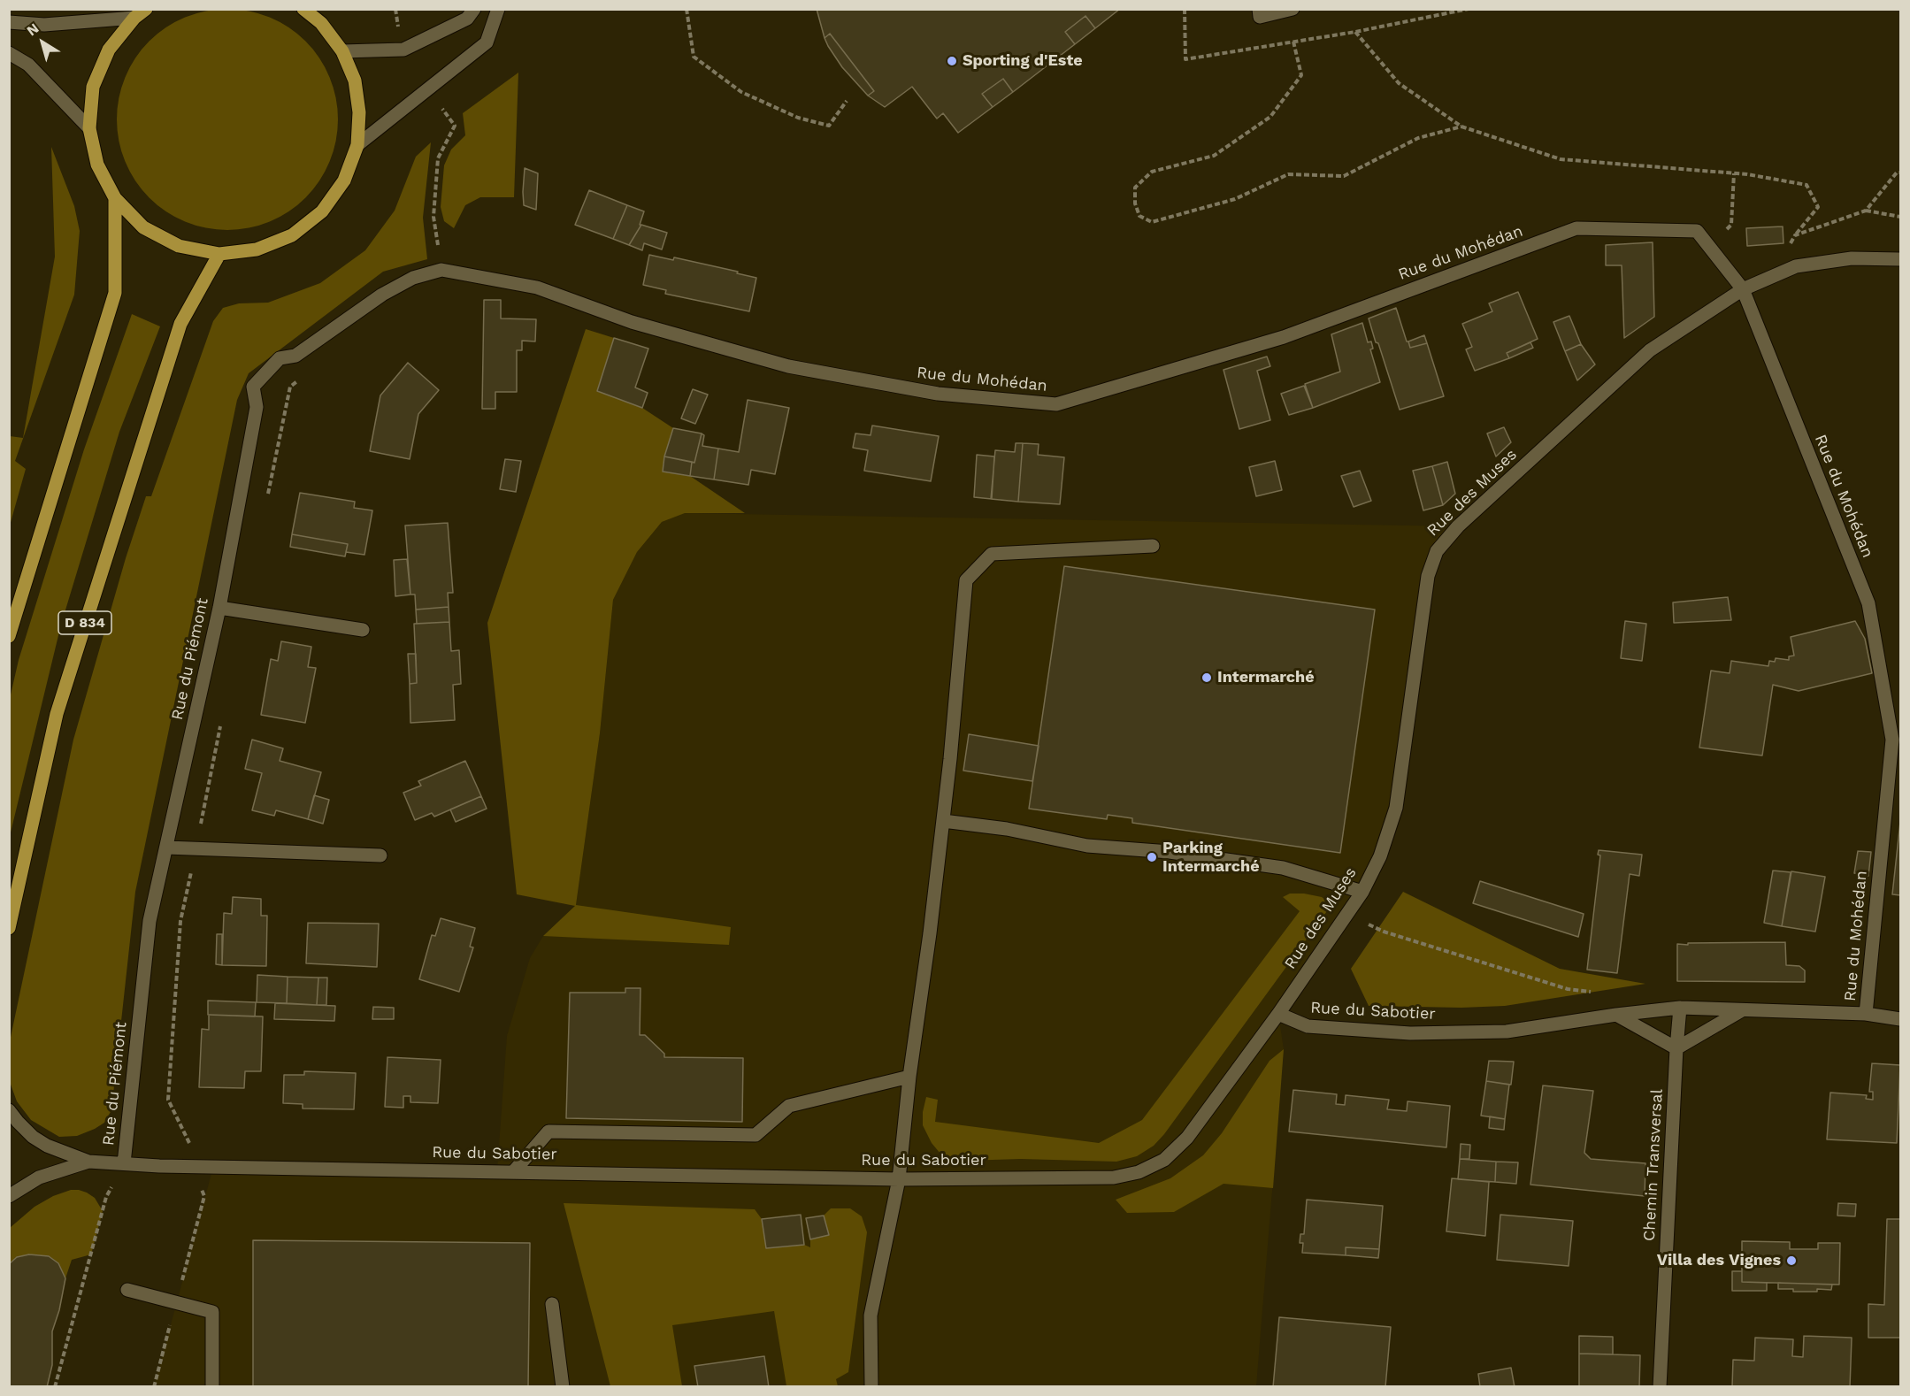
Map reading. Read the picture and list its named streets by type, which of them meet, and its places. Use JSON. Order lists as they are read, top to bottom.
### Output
{
  "streets": {
    "main road": ["D 834"],
    "street": [
      "Rue du Mohédan",
      "Rue des Muses",
      "Rue du Piémont",
      "Rue du Sabotier",
      "Chemin Transversal"
    ]
  },
  "crossings": [
    ["Rue du Mohédan", "Rue des Muses"],
    ["Rue du Mohédan", "Rue du Piémont"],
    ["Rue du Mohédan", "Rue du Sabotier"],
    ["Rue du Mohédan", "Chemin Transversal"],
    ["Rue des Muses", "Rue du Sabotier"],
    ["Rue du Piémont", "Rue du Sabotier"],
    ["Rue du Sabotier", "Chemin Transversal"]
  ],
  "places": [
    "Sporting d'Este",
    "Intermarché",
    "Parking Intermarché",
    "Villa des Vignes"
  ],
  "north": "top left"
}
